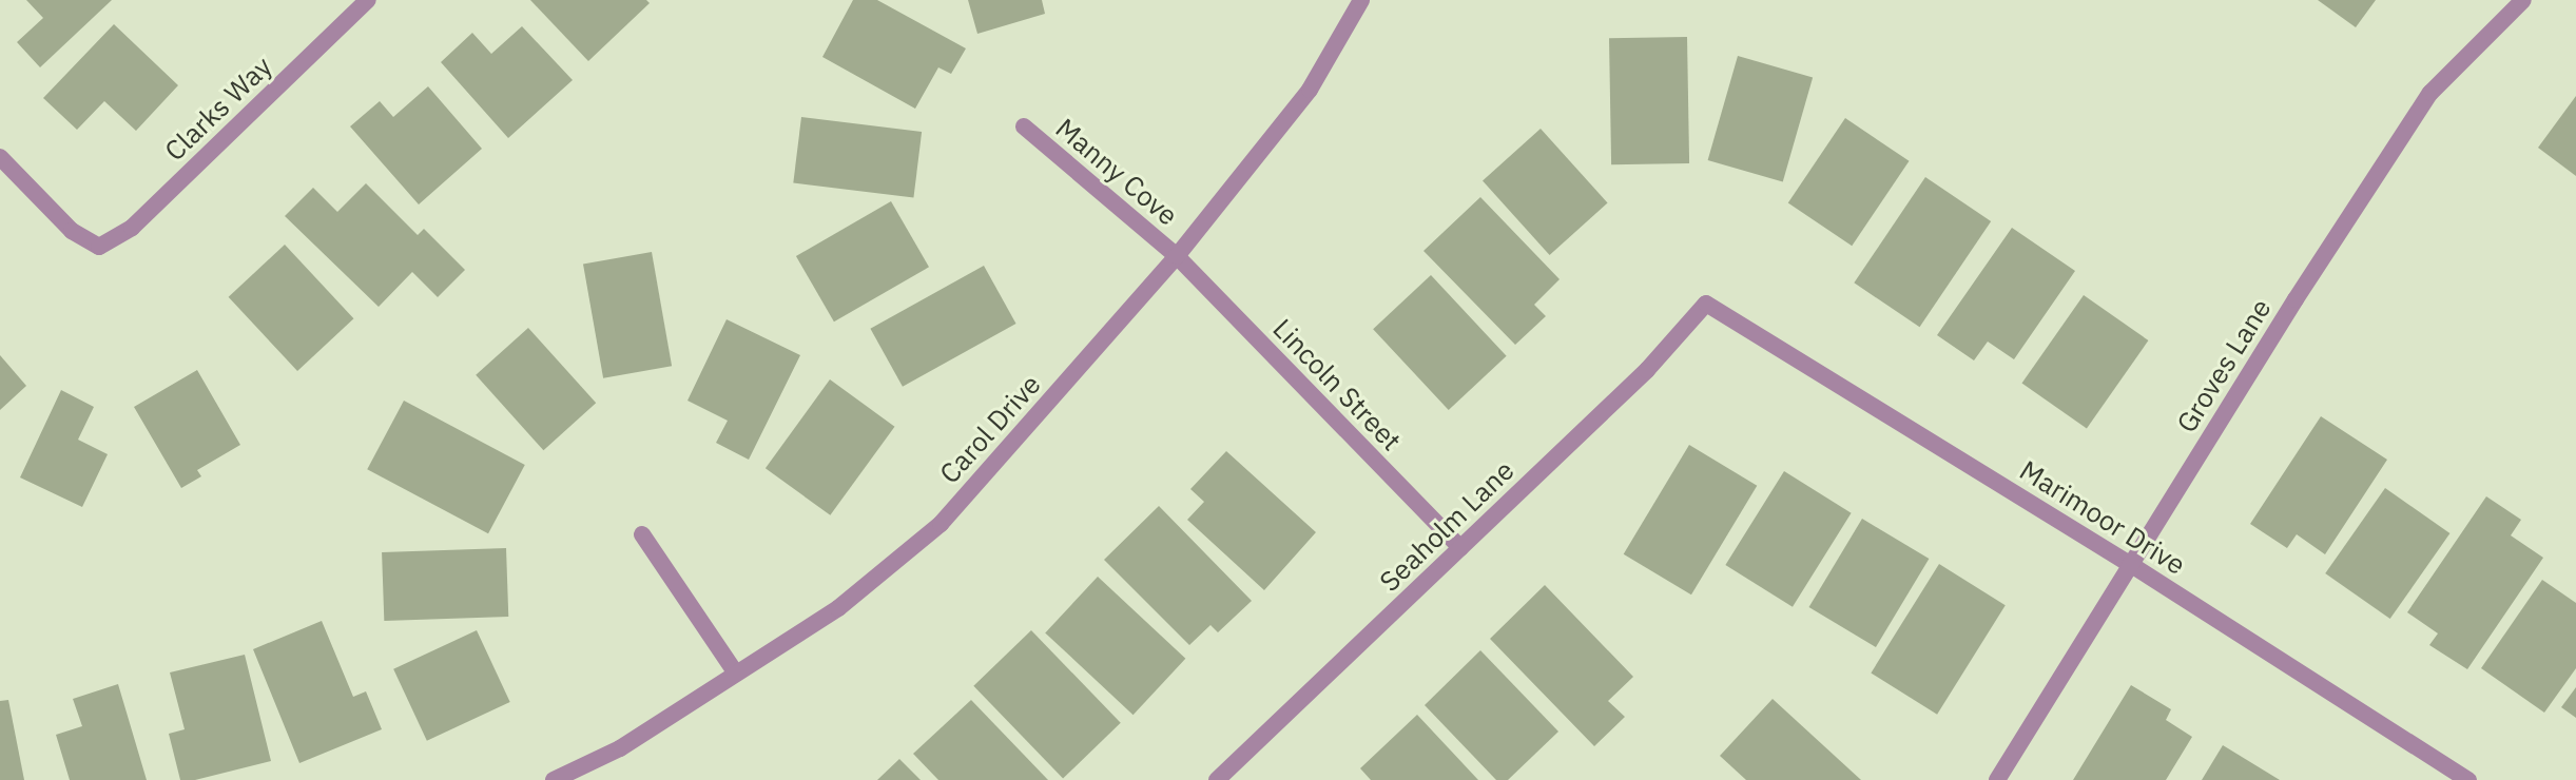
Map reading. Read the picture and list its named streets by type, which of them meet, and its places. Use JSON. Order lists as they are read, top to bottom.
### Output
{
  "streets": {
    "street": [
      "Clarks Way",
      "Manny Cove",
      "Groves Lane",
      "Lincoln Street",
      "Carol Drive",
      "Marimoor Drive",
      "Seaholm Lane"
    ]
  },
  "crossings": [
    ["Manny Cove", "Lincoln Street"],
    ["Manny Cove", "Carol Drive"],
    ["Groves Lane", "Marimoor Drive"],
    ["Lincoln Street", "Carol Drive"],
    ["Lincoln Street", "Seaholm Lane"],
    ["Marimoor Drive", "Seaholm Lane"]
  ]
}
